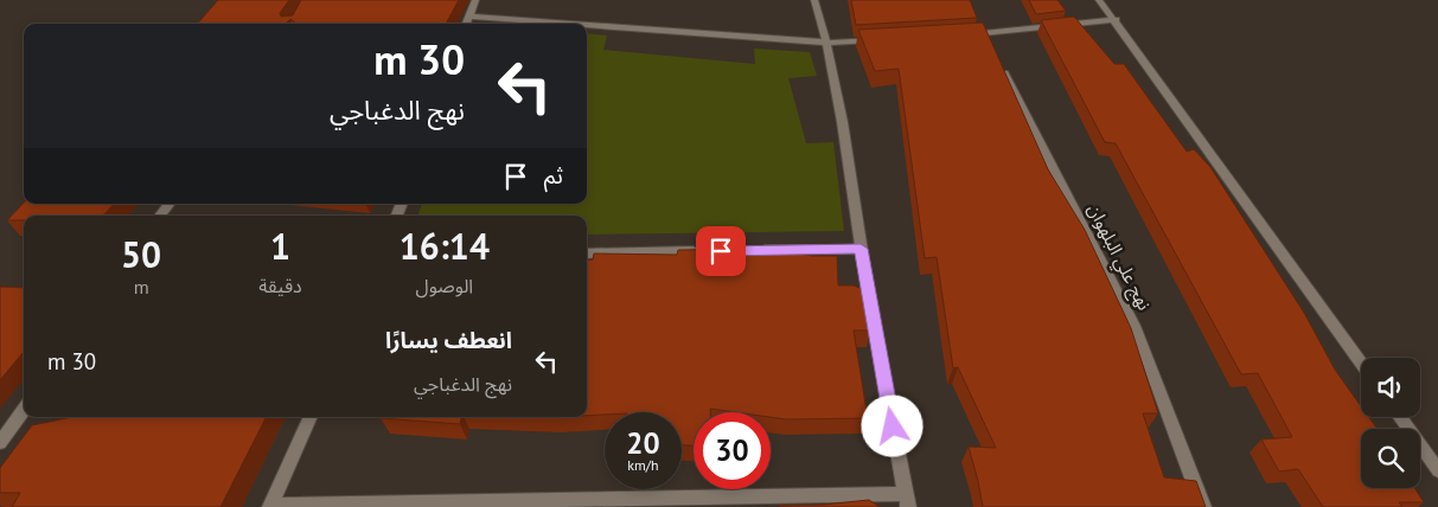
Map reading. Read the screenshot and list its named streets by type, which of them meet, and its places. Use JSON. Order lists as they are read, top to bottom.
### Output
{
  "streets": {
    "street": ["نهج علي البلهوان"]
  },
  "page": {
    "turn": ["30 m", "نهج الدغباجي"],
    "then": "ثم",
    "eta": [
      "16:14",
      "الوصول",
      "1",
      "دقيقة",
      "50",
      "m"
    ],
    "list": [
      {
        "name": "انعطف يسارًا",
        "note": "نهج الدغباجي",
        "value": "30 m"
      }
    ],
    "speed": "20 km/h",
    "limit": "30"
  }
}
